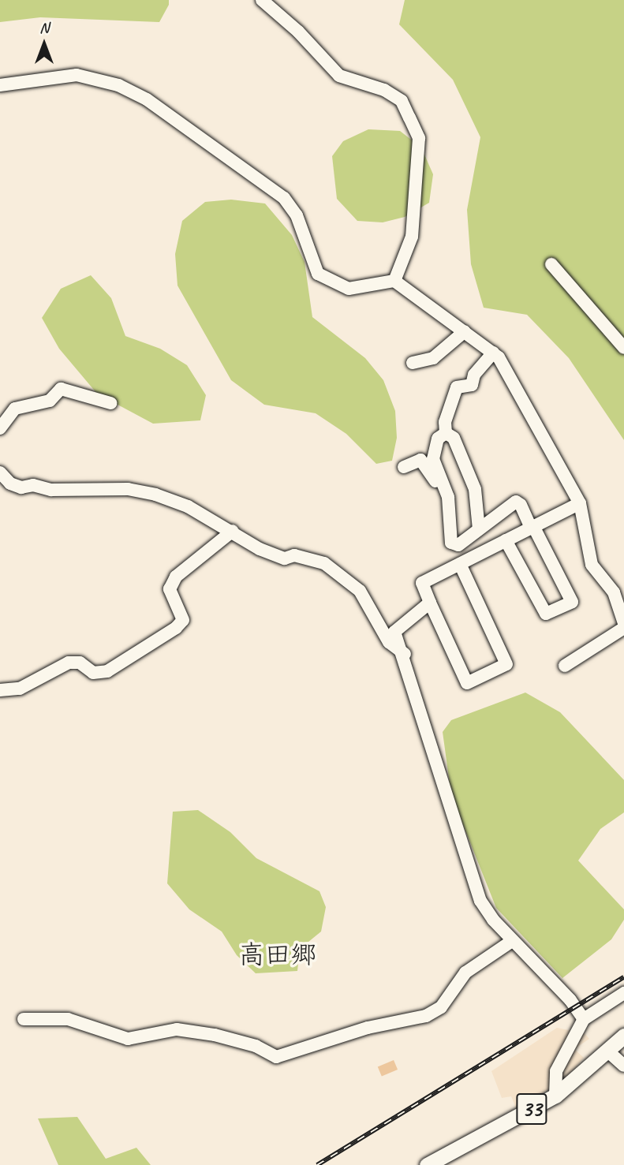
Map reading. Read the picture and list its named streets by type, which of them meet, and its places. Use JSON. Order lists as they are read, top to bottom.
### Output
{
  "streets": {
    "main road": ["33"]
  },
  "districts": ["高田郷"],
  "north": "top"
}
